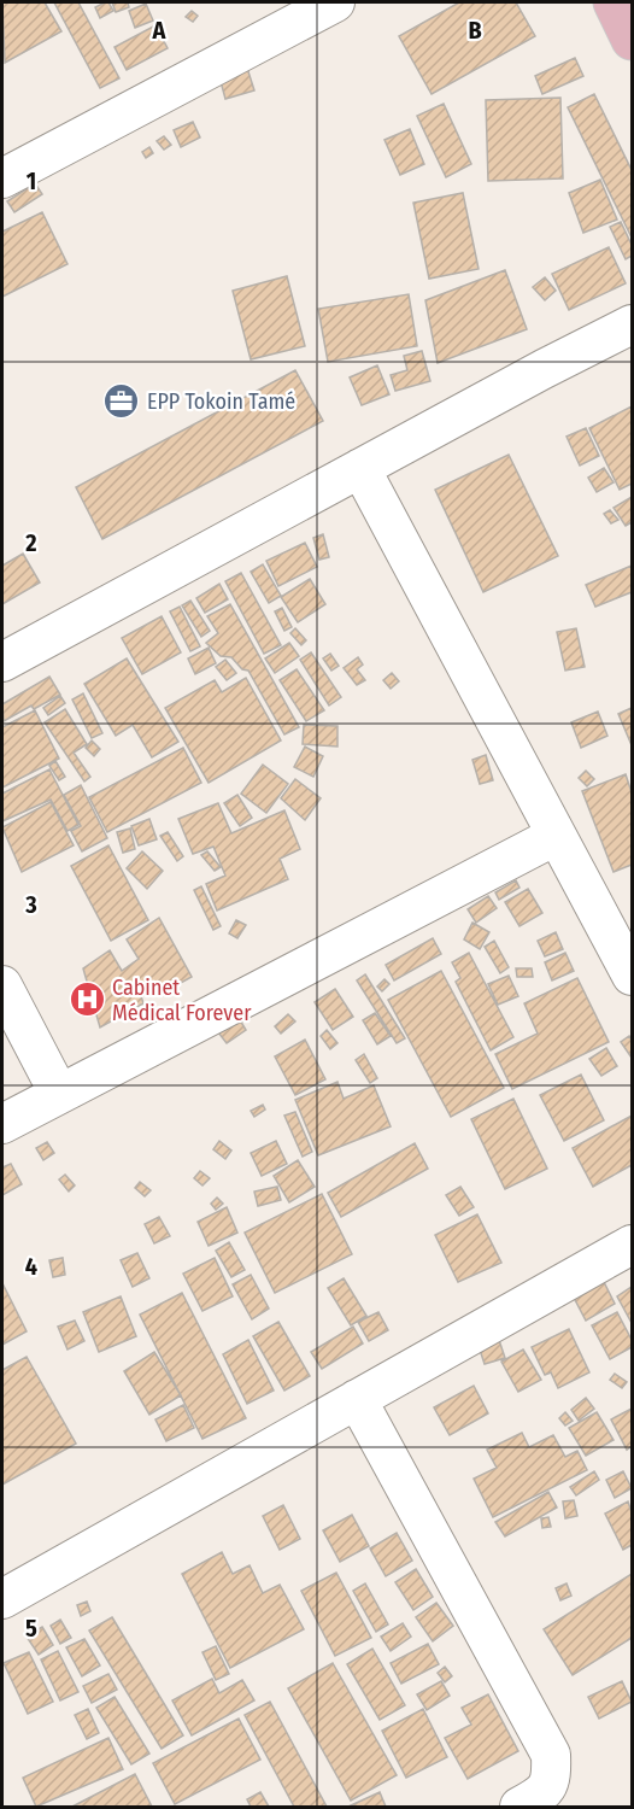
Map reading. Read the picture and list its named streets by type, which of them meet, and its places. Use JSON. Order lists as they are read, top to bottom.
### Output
{
  "places": {
    "office": ["EPP Tokoin Tamé"],
    "hospital": ["Cabinet Médical Forever"]
  },
  "grid": {
    "columns": ["A", "B"],
    "rows": [
      "1",
      "2",
      "3",
      "4",
      "5"
    ]
  }
}
